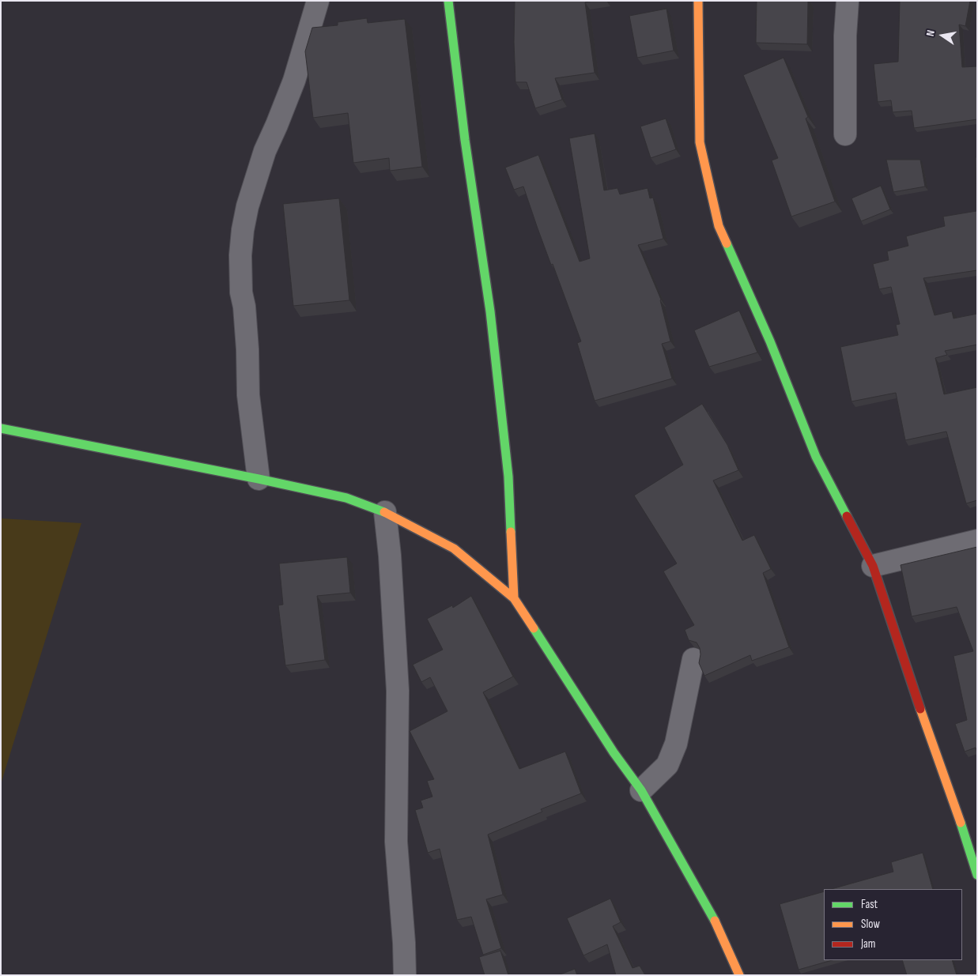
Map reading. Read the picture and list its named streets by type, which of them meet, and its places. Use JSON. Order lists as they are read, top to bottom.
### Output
{
  "legend": ["Fast", "Slow", "Jam"],
  "north": "left"
}
